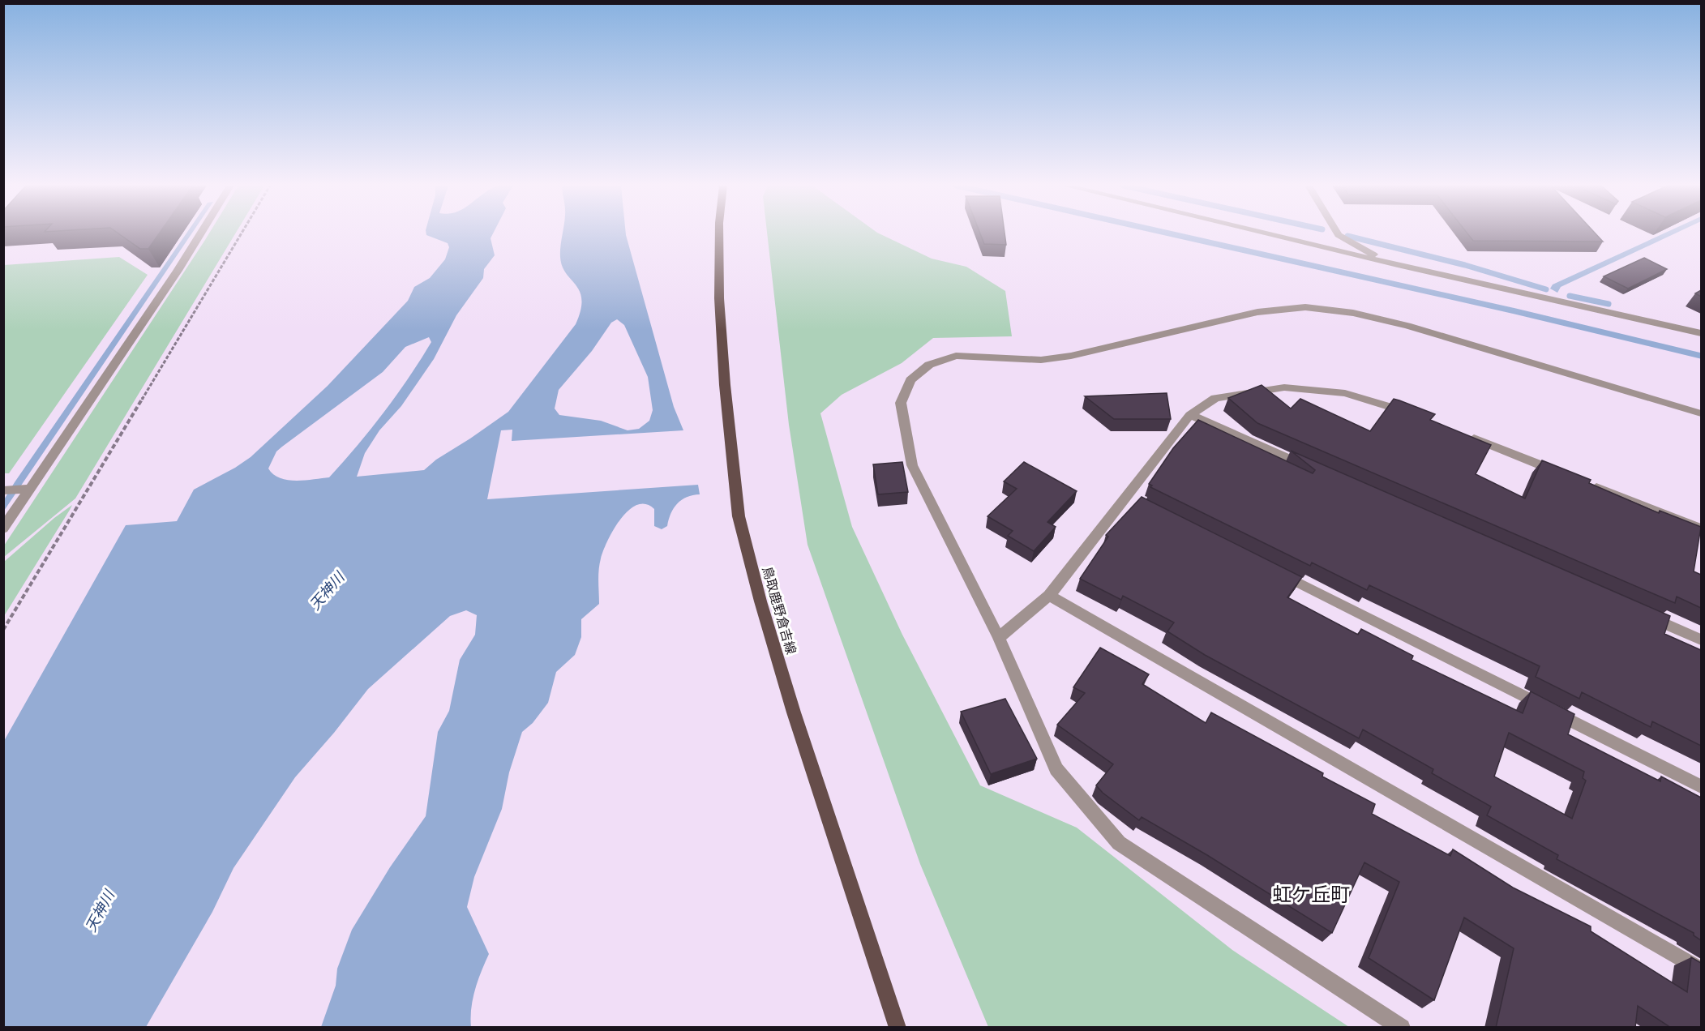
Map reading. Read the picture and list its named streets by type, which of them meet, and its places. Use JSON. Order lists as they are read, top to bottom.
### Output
{
  "streets": {
    "main road": ["鳥取鹿野倉吉線"]
  },
  "districts": ["虹ケ丘町"],
  "water": ["天神川"]
}
